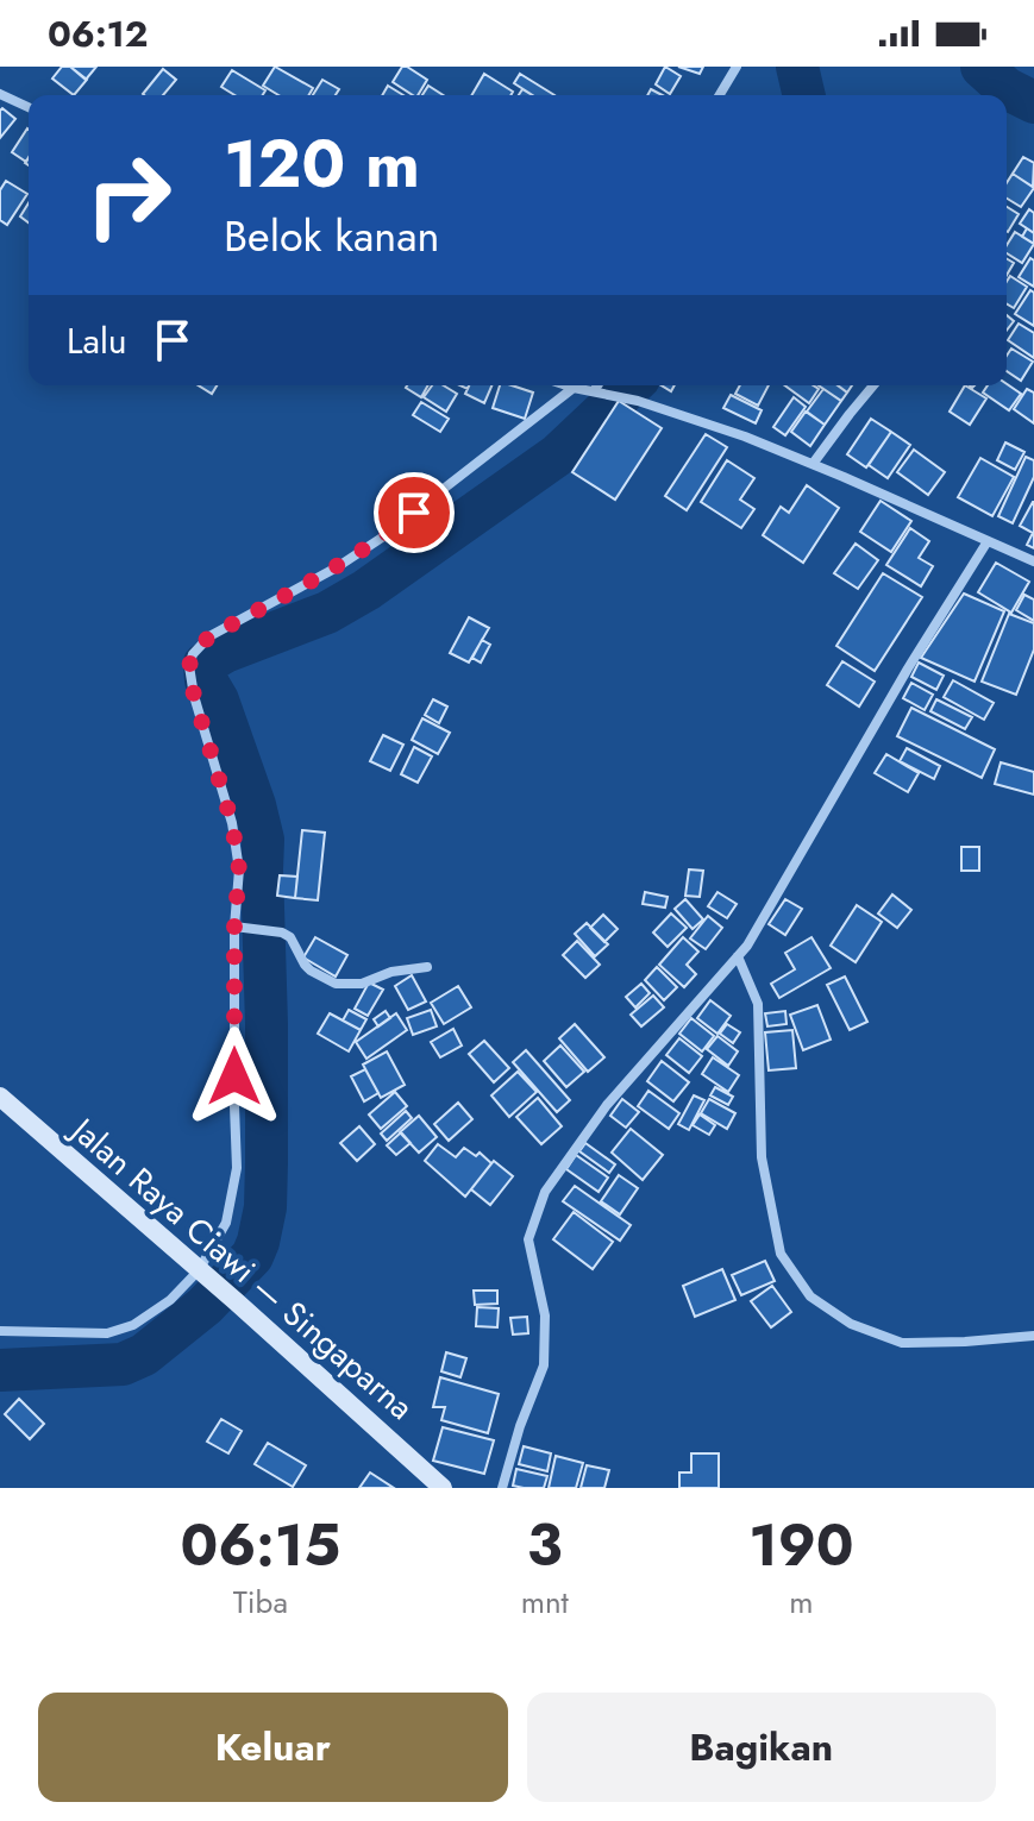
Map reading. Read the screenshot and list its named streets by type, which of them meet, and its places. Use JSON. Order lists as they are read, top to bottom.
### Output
{
  "streets": {
    "main road": ["Jalan Raya Ciawi — Singaparna"]
  },
  "page": {
    "status": "06:12",
    "turn": ["120 m", "Belok kanan"],
    "then": "Lalu",
    "eta": [
      "06:15",
      "Tiba",
      "3",
      "mnt",
      "190",
      "m"
    ],
    "buttons": ["Keluar", "Bagikan"]
  }
}
